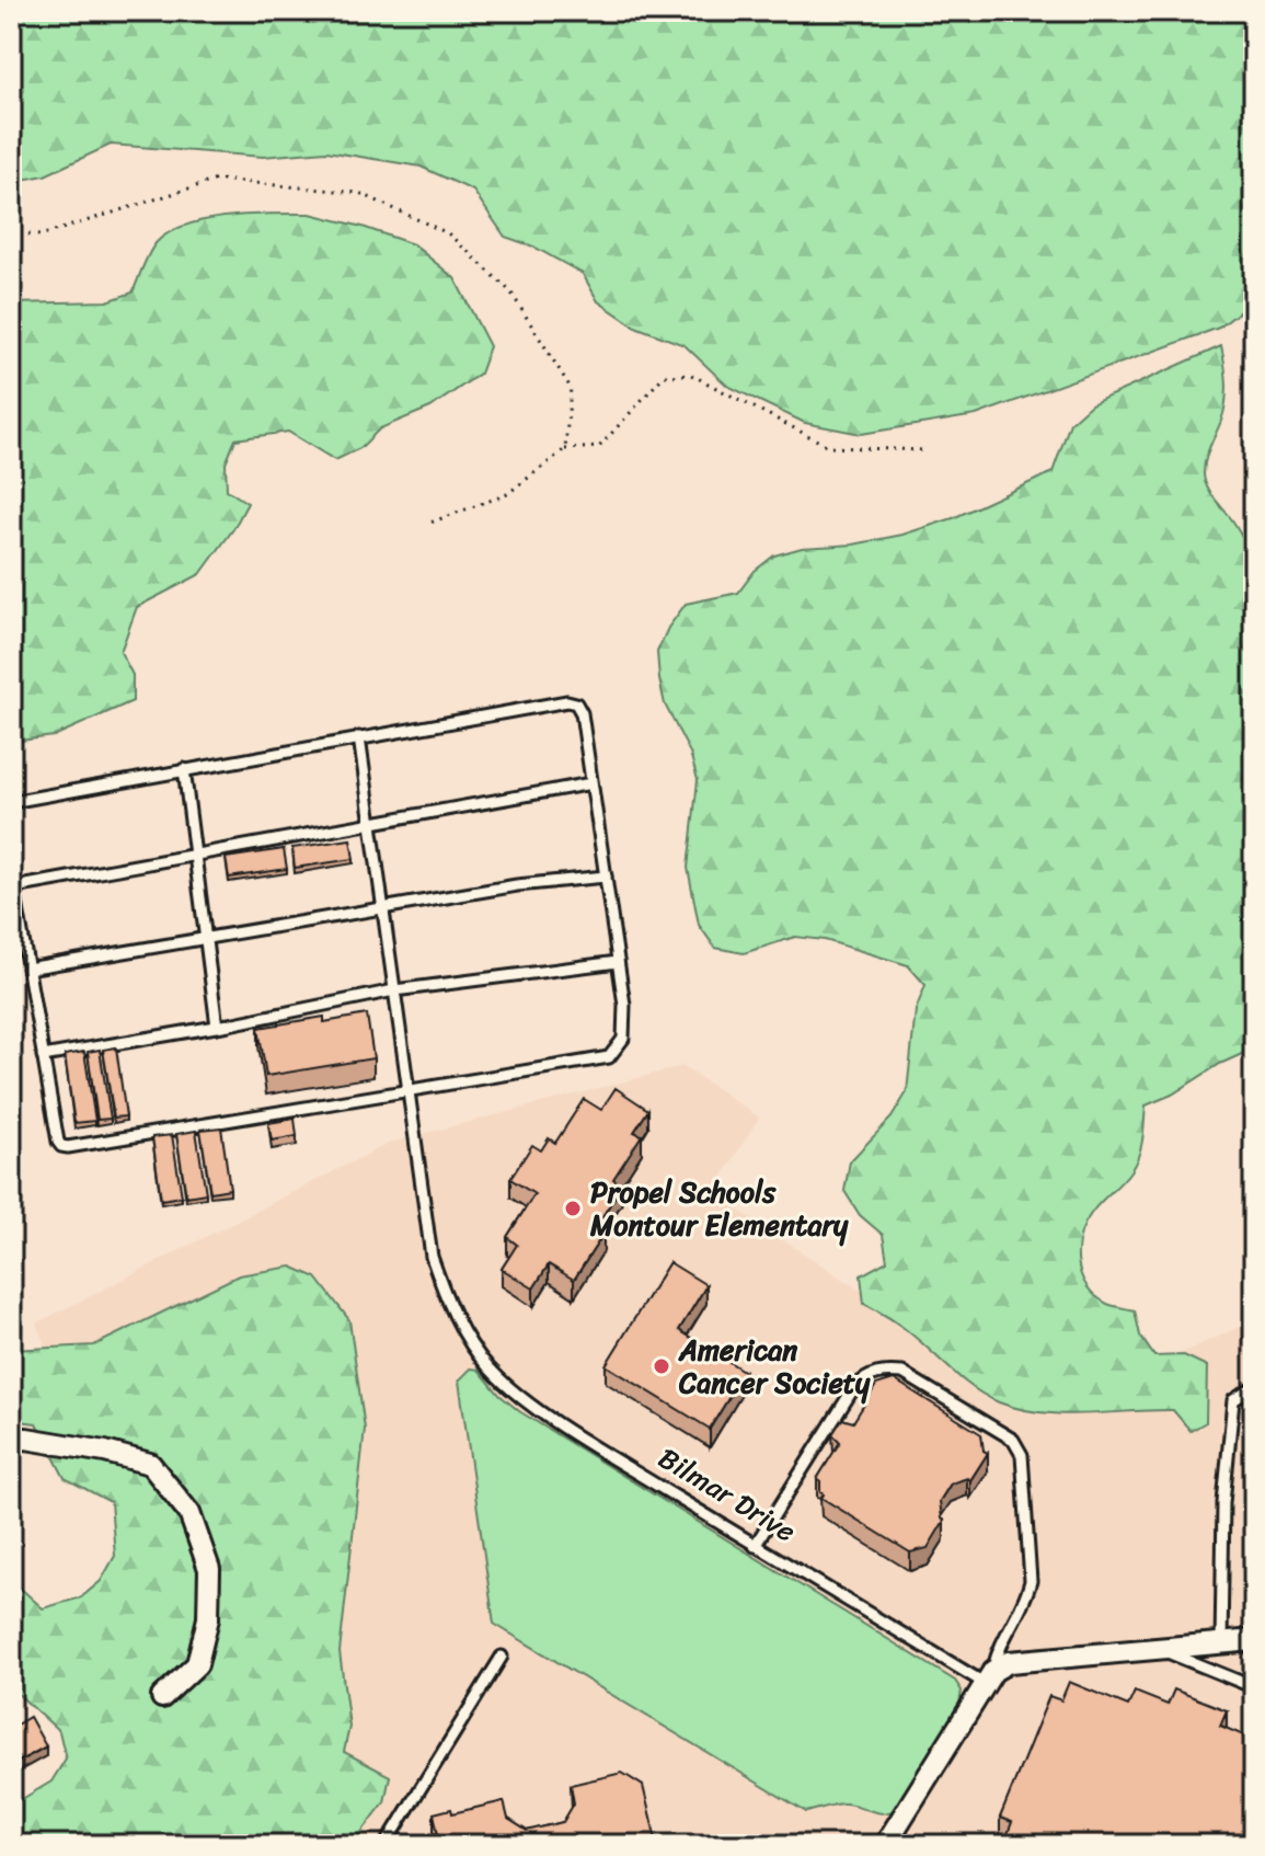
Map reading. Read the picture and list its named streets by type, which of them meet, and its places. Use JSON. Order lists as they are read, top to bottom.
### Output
{
  "streets": {
    "lane": ["Bilmar Drive"]
  },
  "places": ["Propel Schools Montour Elementary", "American Cancer Society"]
}
